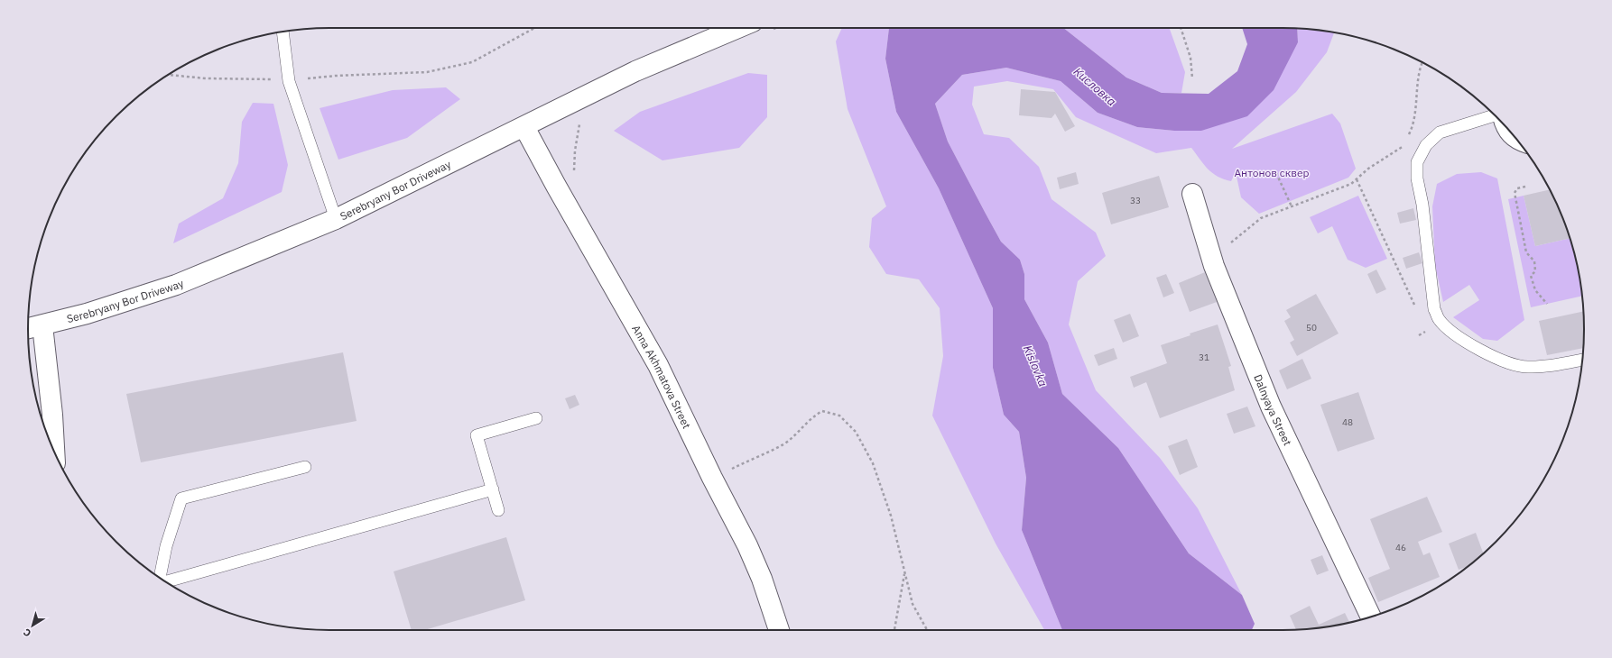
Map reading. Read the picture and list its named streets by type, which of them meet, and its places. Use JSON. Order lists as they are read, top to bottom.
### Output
{
  "streets": {
    "street": ["Serebryany Bor Driveway", "Anna Akhmatova Street", "Dalnyaya Street"]
  },
  "crossings": [
    ["Serebryany Bor Driveway", "Anna Akhmatova Street"]
  ],
  "water": ["Кисловка", "Kislovka"],
  "parks": ["Aнтонов сквер"],
  "house_numbers": [
    "33",
    "50",
    "31",
    "48",
    "46"
  ],
  "north": "bottom left"
}
